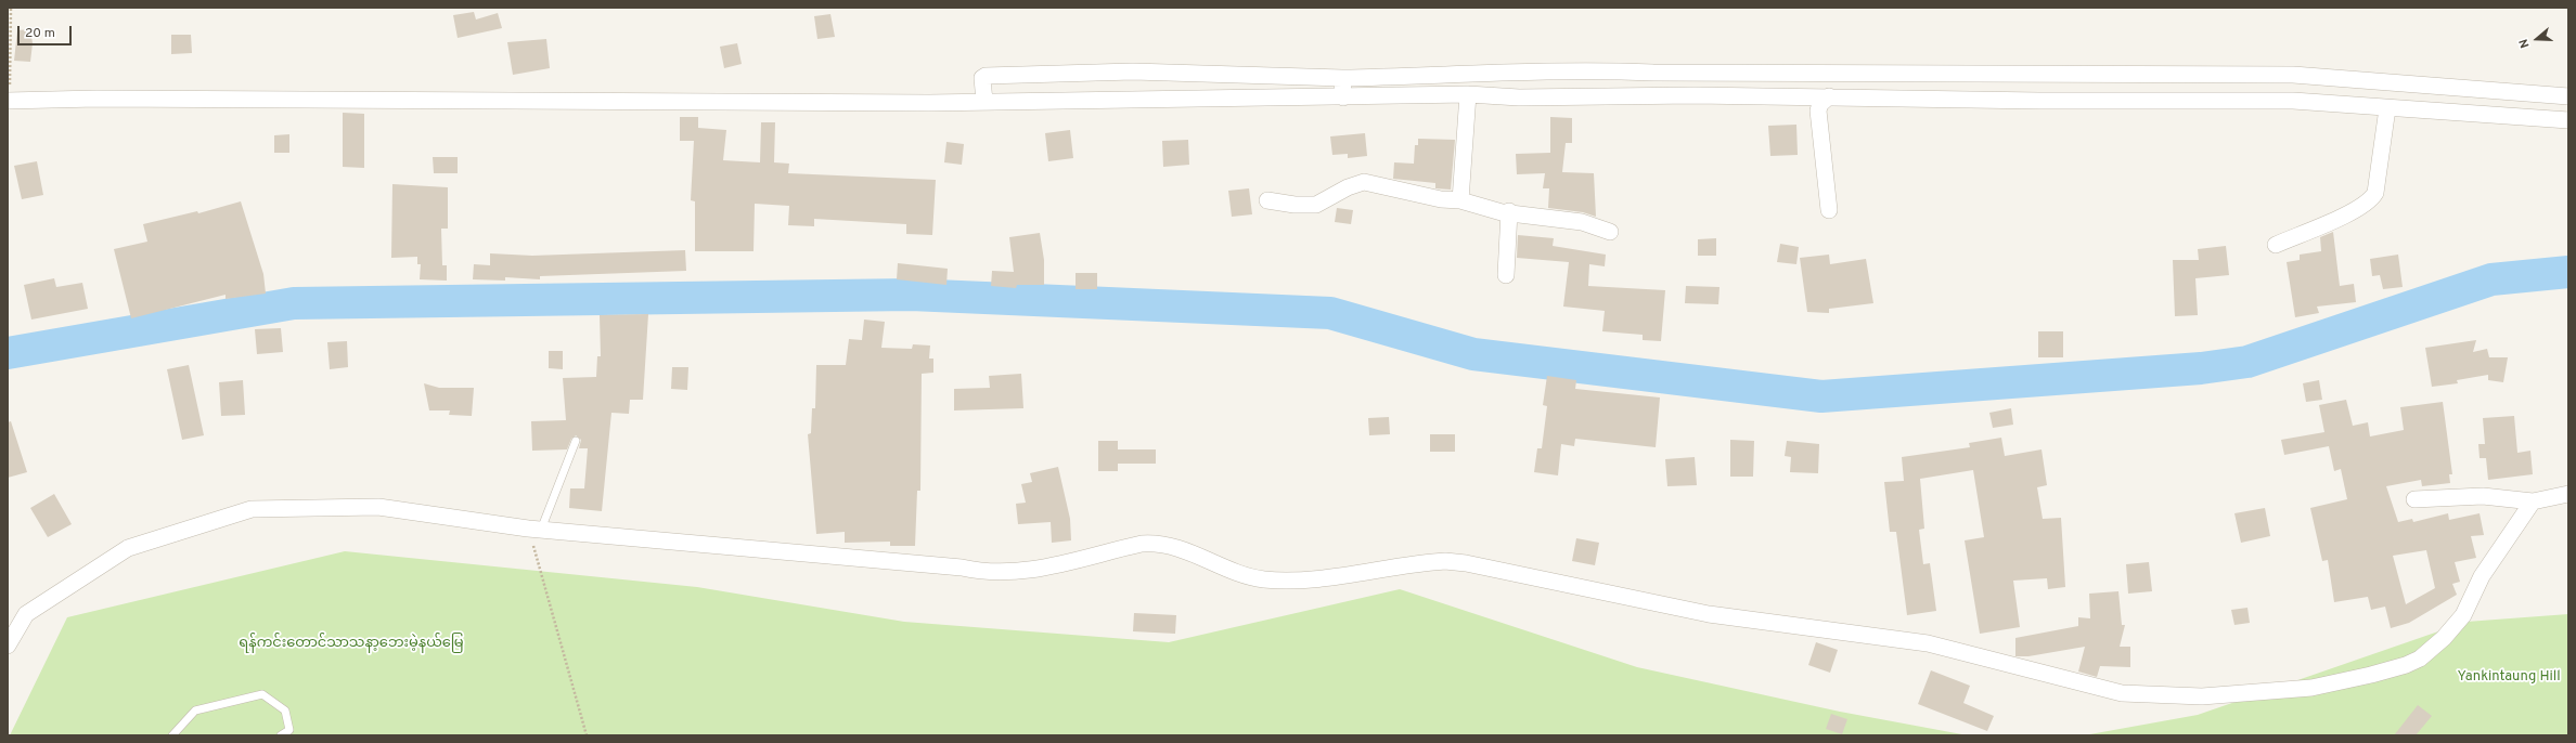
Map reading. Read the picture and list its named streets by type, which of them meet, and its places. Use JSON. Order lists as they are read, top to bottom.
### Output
{
  "parks": ["ရန်ကင်းတောင်သာသနာ့ဘေးမဲ့နယ်မြေ", "Yankintaung Hill"],
  "scale_bar": "20 m",
  "north": "left"
}
